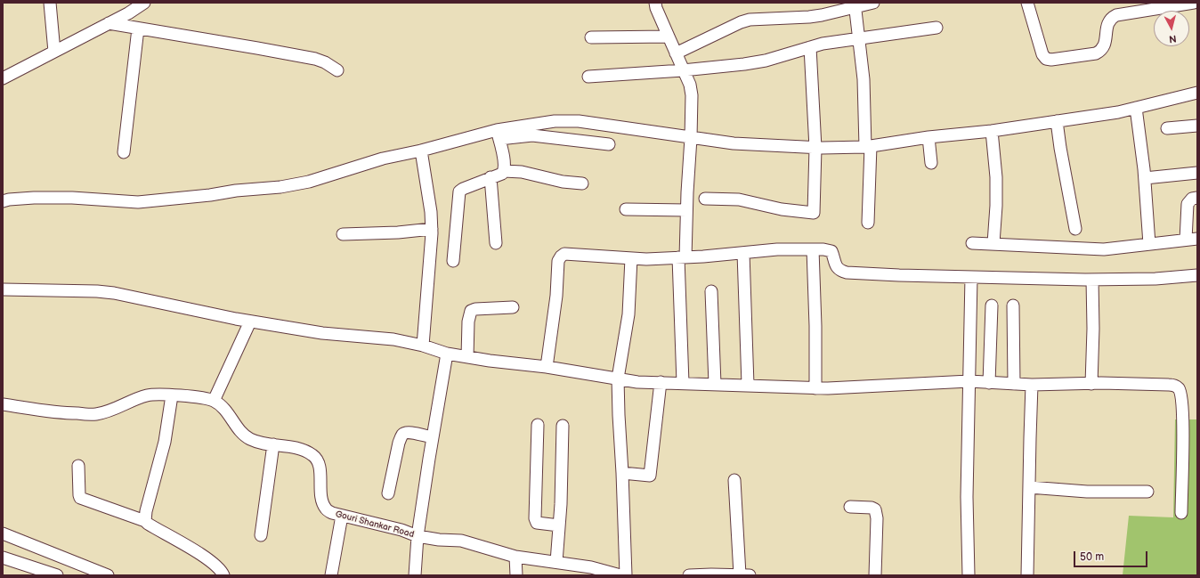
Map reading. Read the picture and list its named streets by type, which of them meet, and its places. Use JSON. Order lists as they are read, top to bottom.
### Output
{
  "streets": {
    "street": ["Gouri Shankar Road"]
  },
  "scale_bar": "50 m",
  "north": "bottom"
}
